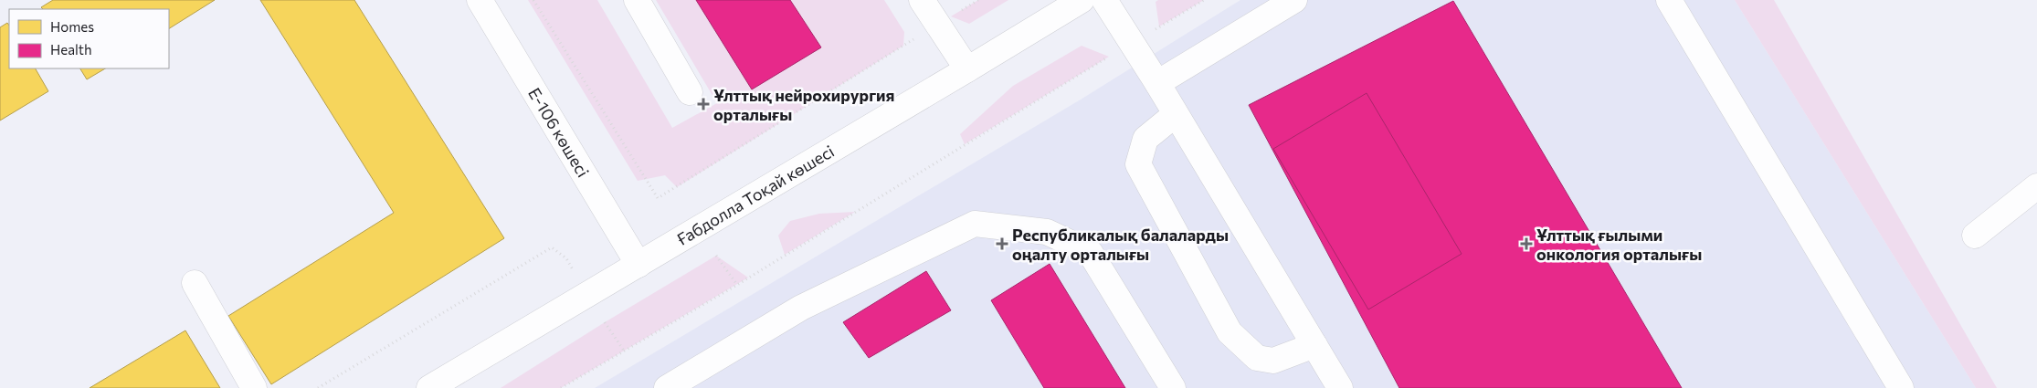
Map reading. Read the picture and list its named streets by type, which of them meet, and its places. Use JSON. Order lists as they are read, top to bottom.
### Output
{
  "streets": {
    "street": ["Е-106 көшесі", "Ғабдолла Тоқай көшесі"]
  },
  "crossings": [
    ["Е-106 көшесі", "Ғабдолла Тоқай көшесі"]
  ],
  "places": {
    "health": ["Ұлттық нейрохирургия орталығы", "Республикалық балаларды оңалту орталығы", "Ұлттық ғылыми онкология орталығы"]
  },
  "legend": ["Homes", "Health"]
}
